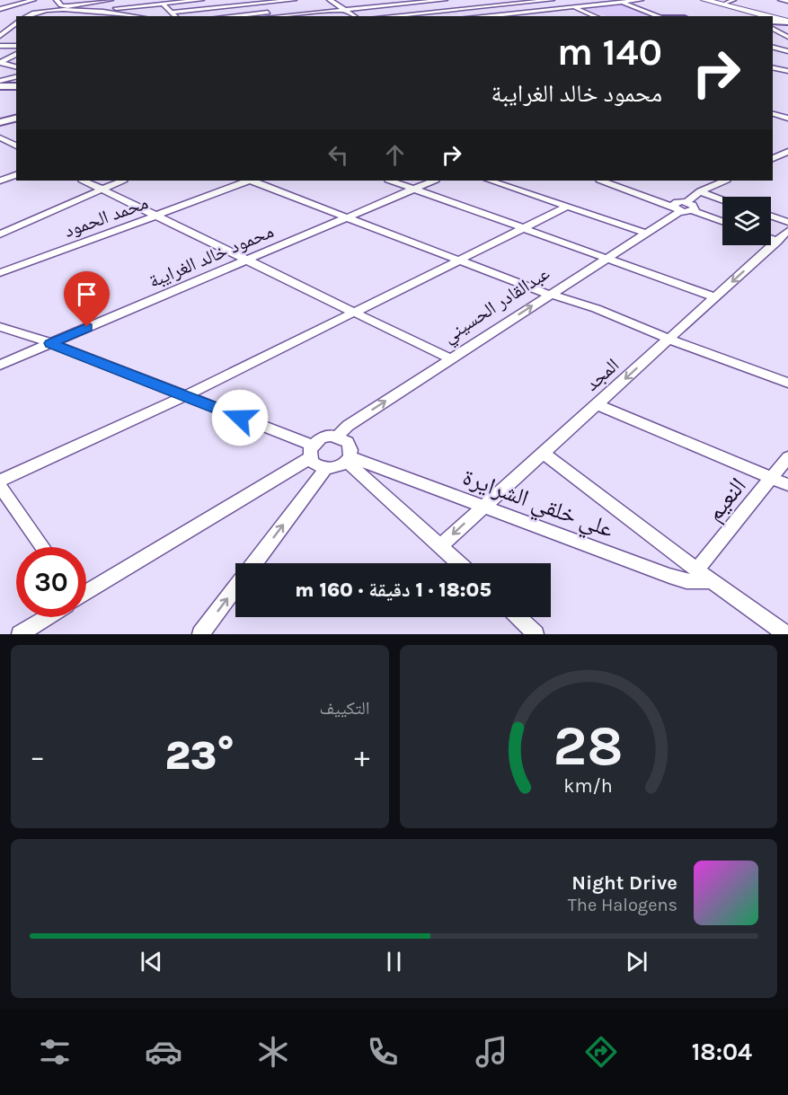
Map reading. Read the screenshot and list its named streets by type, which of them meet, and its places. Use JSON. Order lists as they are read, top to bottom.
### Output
{
  "streets": {
    "street": [
      "محمد الحمود",
      "محمود خالد الغرايبة",
      "عبدالقادر الحسيني",
      "المجد",
      "النعيم",
      "علي خلقي الشرايرة"
    ]
  },
  "crossings": [
    ["عبدالقادر الحسيني", "علي خلقي الشرايرة"],
    ["المجد", "علي خلقي الشرايرة"]
  ],
  "one_way": ["المجد"],
  "page": {
    "turn": ["140 m", "محمود خالد الغرايبة"],
    "limit": "30",
    "trip": "18:05 · 1 دقيقة · 160 m",
    "tile": "التكييف",
    "heat": ["−", "23°", "+"],
    "song": ["Night Drive", "The Halogens"],
    "tabs": "18:04",
    "gauge": ["28", "km/h"]
  }
}
